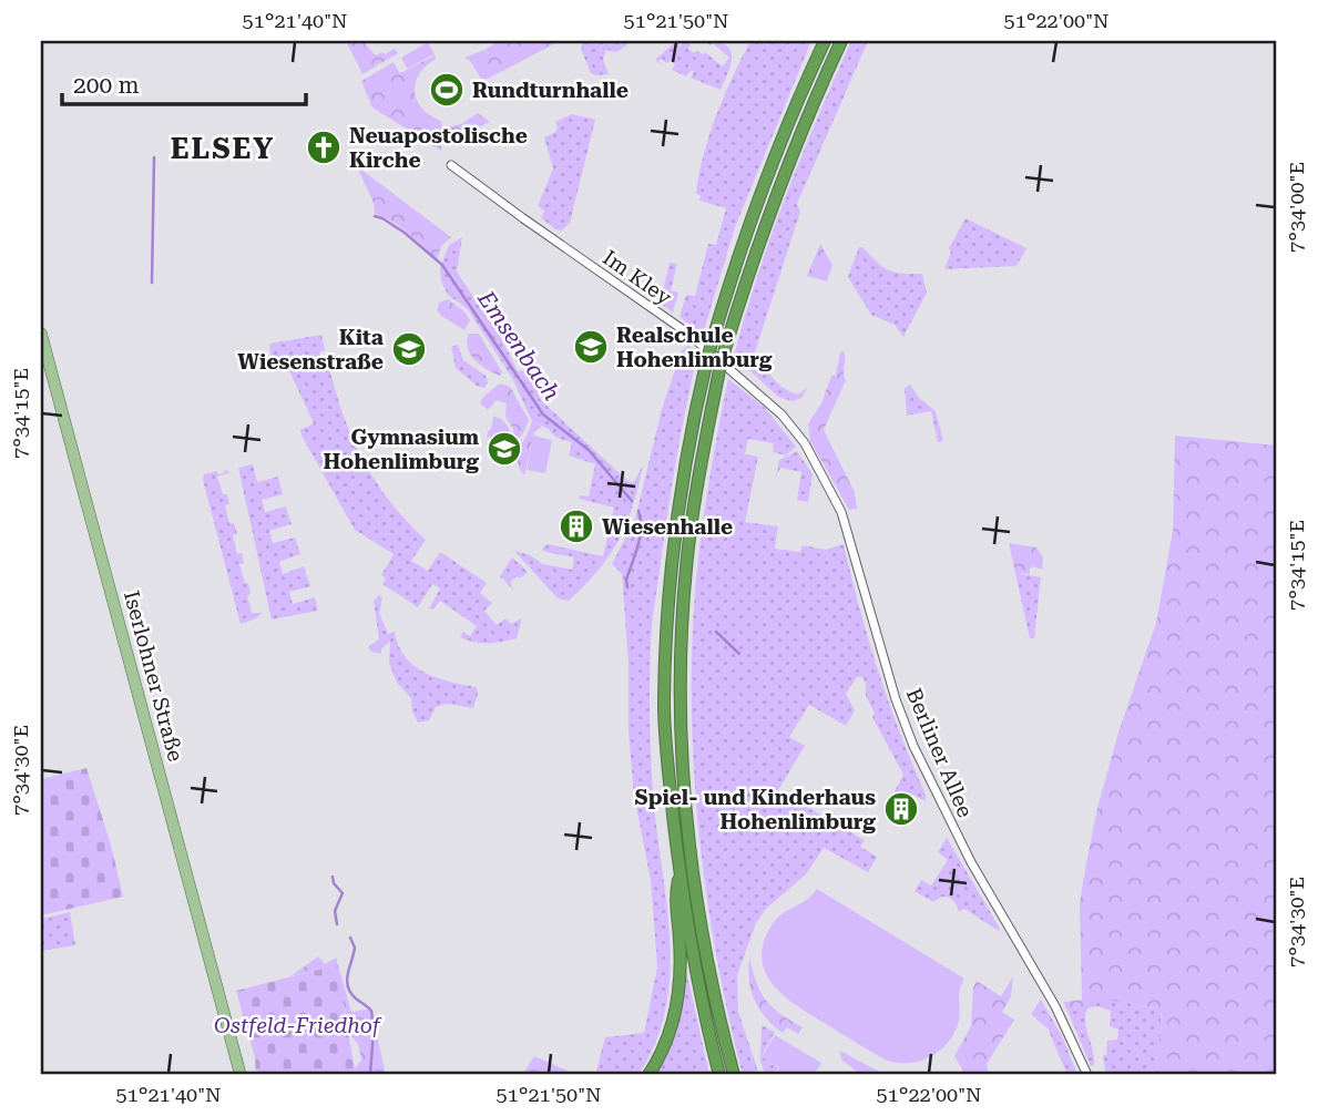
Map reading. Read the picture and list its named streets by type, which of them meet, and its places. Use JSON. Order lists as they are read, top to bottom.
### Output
{
  "streets": {
    "main road": ["Iserlohner Straße"],
    "street": ["Im Kley", "Berliner Allee"]
  },
  "crossings": [
    ["Im Kley", "Berliner Allee"]
  ],
  "districts": ["ELSEY"],
  "water": ["Emsenbach"],
  "parks": ["Ostfeld-Friedhof"],
  "places": {
    "sports": ["Rundturnhalle"],
    "church": ["Neuapostolische Kirche"],
    "school or university": ["Realschule Hohenlimburg", "Kita Wiesenstraße", "Gymnasium Hohenlimburg"],
    "building": ["Wiesenhalle", "Spiel- und Kinderhaus Hohenlimburg"]
  },
  "scale_bar": "200 m",
  "coordinates": [
    "51°21'40\"N",
    "51°21'50\"N",
    "51°22'00\"N",
    "7°34'00\"E",
    "7°34'15\"E",
    "7°34'30\"E"
  ]
}
